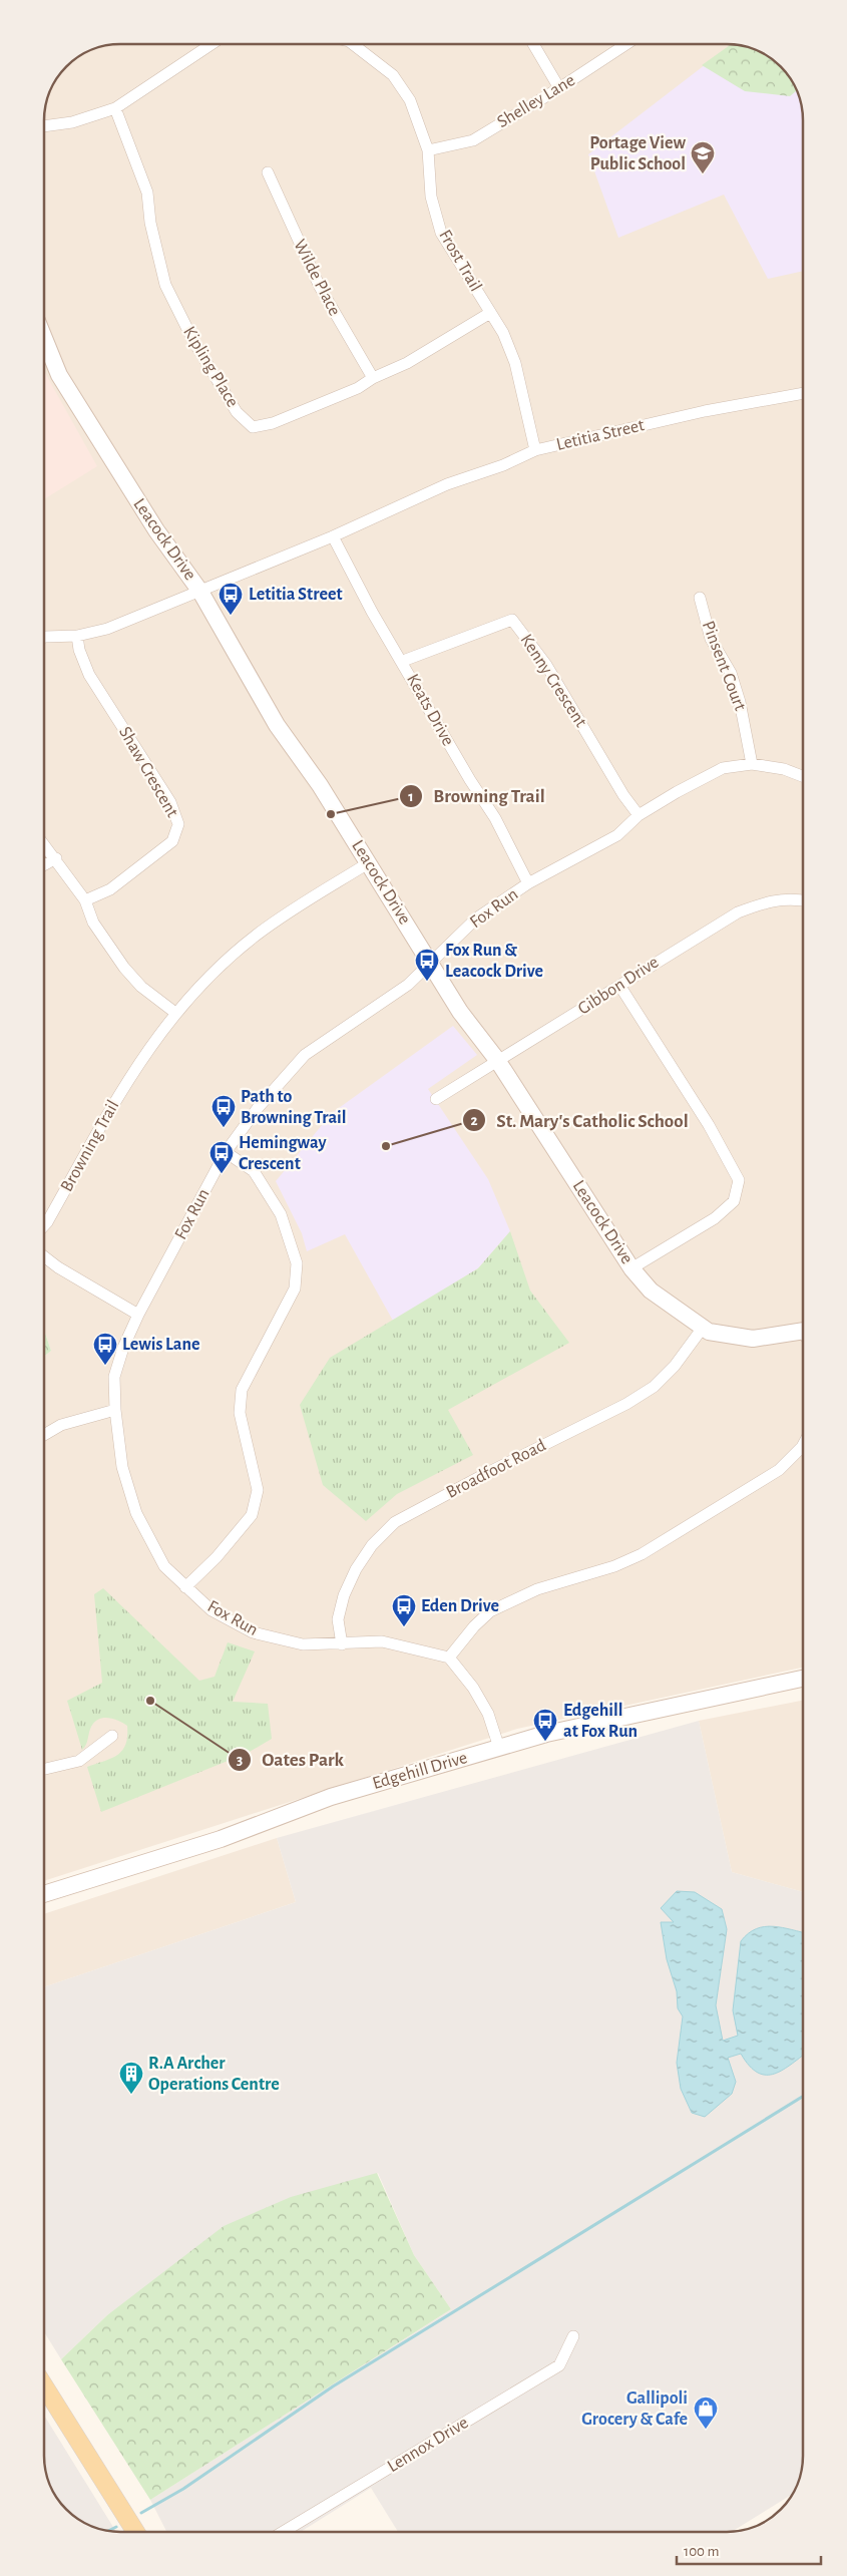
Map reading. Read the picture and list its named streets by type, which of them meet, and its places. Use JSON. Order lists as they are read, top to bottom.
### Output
{
  "streets": {
    "street": [
      "Shelley Lane",
      "Frost Trail",
      "Wilde Place",
      "Kipling Place",
      "Letitia Street",
      "Leacock Drive",
      "Pinsent Court",
      "Kenny Crescent",
      "Keats Drive",
      "Shaw Crescent",
      "Fox Run",
      "Gibbon Drive",
      "Browning Trail",
      "Broadfoot Road",
      "Edgehill Drive",
      "Lennox Drive"
    ]
  },
  "crossings": [
    ["Shelley Lane", "Frost Trail"],
    ["Frost Trail", "Kipling Place"],
    ["Frost Trail", "Letitia Street"],
    ["Wilde Place", "Kipling Place"],
    ["Letitia Street", "Leacock Drive"],
    ["Letitia Street", "Keats Drive"],
    ["Letitia Street", "Shaw Crescent"],
    ["Leacock Drive", "Fox Run"],
    ["Leacock Drive", "Gibbon Drive"],
    ["Leacock Drive", "Browning Trail"],
    ["Leacock Drive", "Broadfoot Road"],
    ["Pinsent Court", "Fox Run"],
    ["Kenny Crescent", "Keats Drive"],
    ["Kenny Crescent", "Fox Run"],
    ["Keats Drive", "Fox Run"],
    ["Fox Run", "Broadfoot Road"]
  ],
  "places": {
    "school or university": ["Portage View Public School"],
    "bus stop": [
      "Letitia Street",
      "Fox Run & Leacock Drive",
      "Path to Browning Trail",
      "Hemingway Crescent",
      "Lewis Lane",
      "Eden Drive",
      "Edgehill at Fox Run"
    ],
    "other": ["Browning Trail", "St. Mary's Catholic School", "Oates Park"],
    "building": ["R.A Archer Operations Centre"],
    "shop": ["Gallipoli Grocery & Cafe"]
  },
  "scale_bar": "100 m"
}
